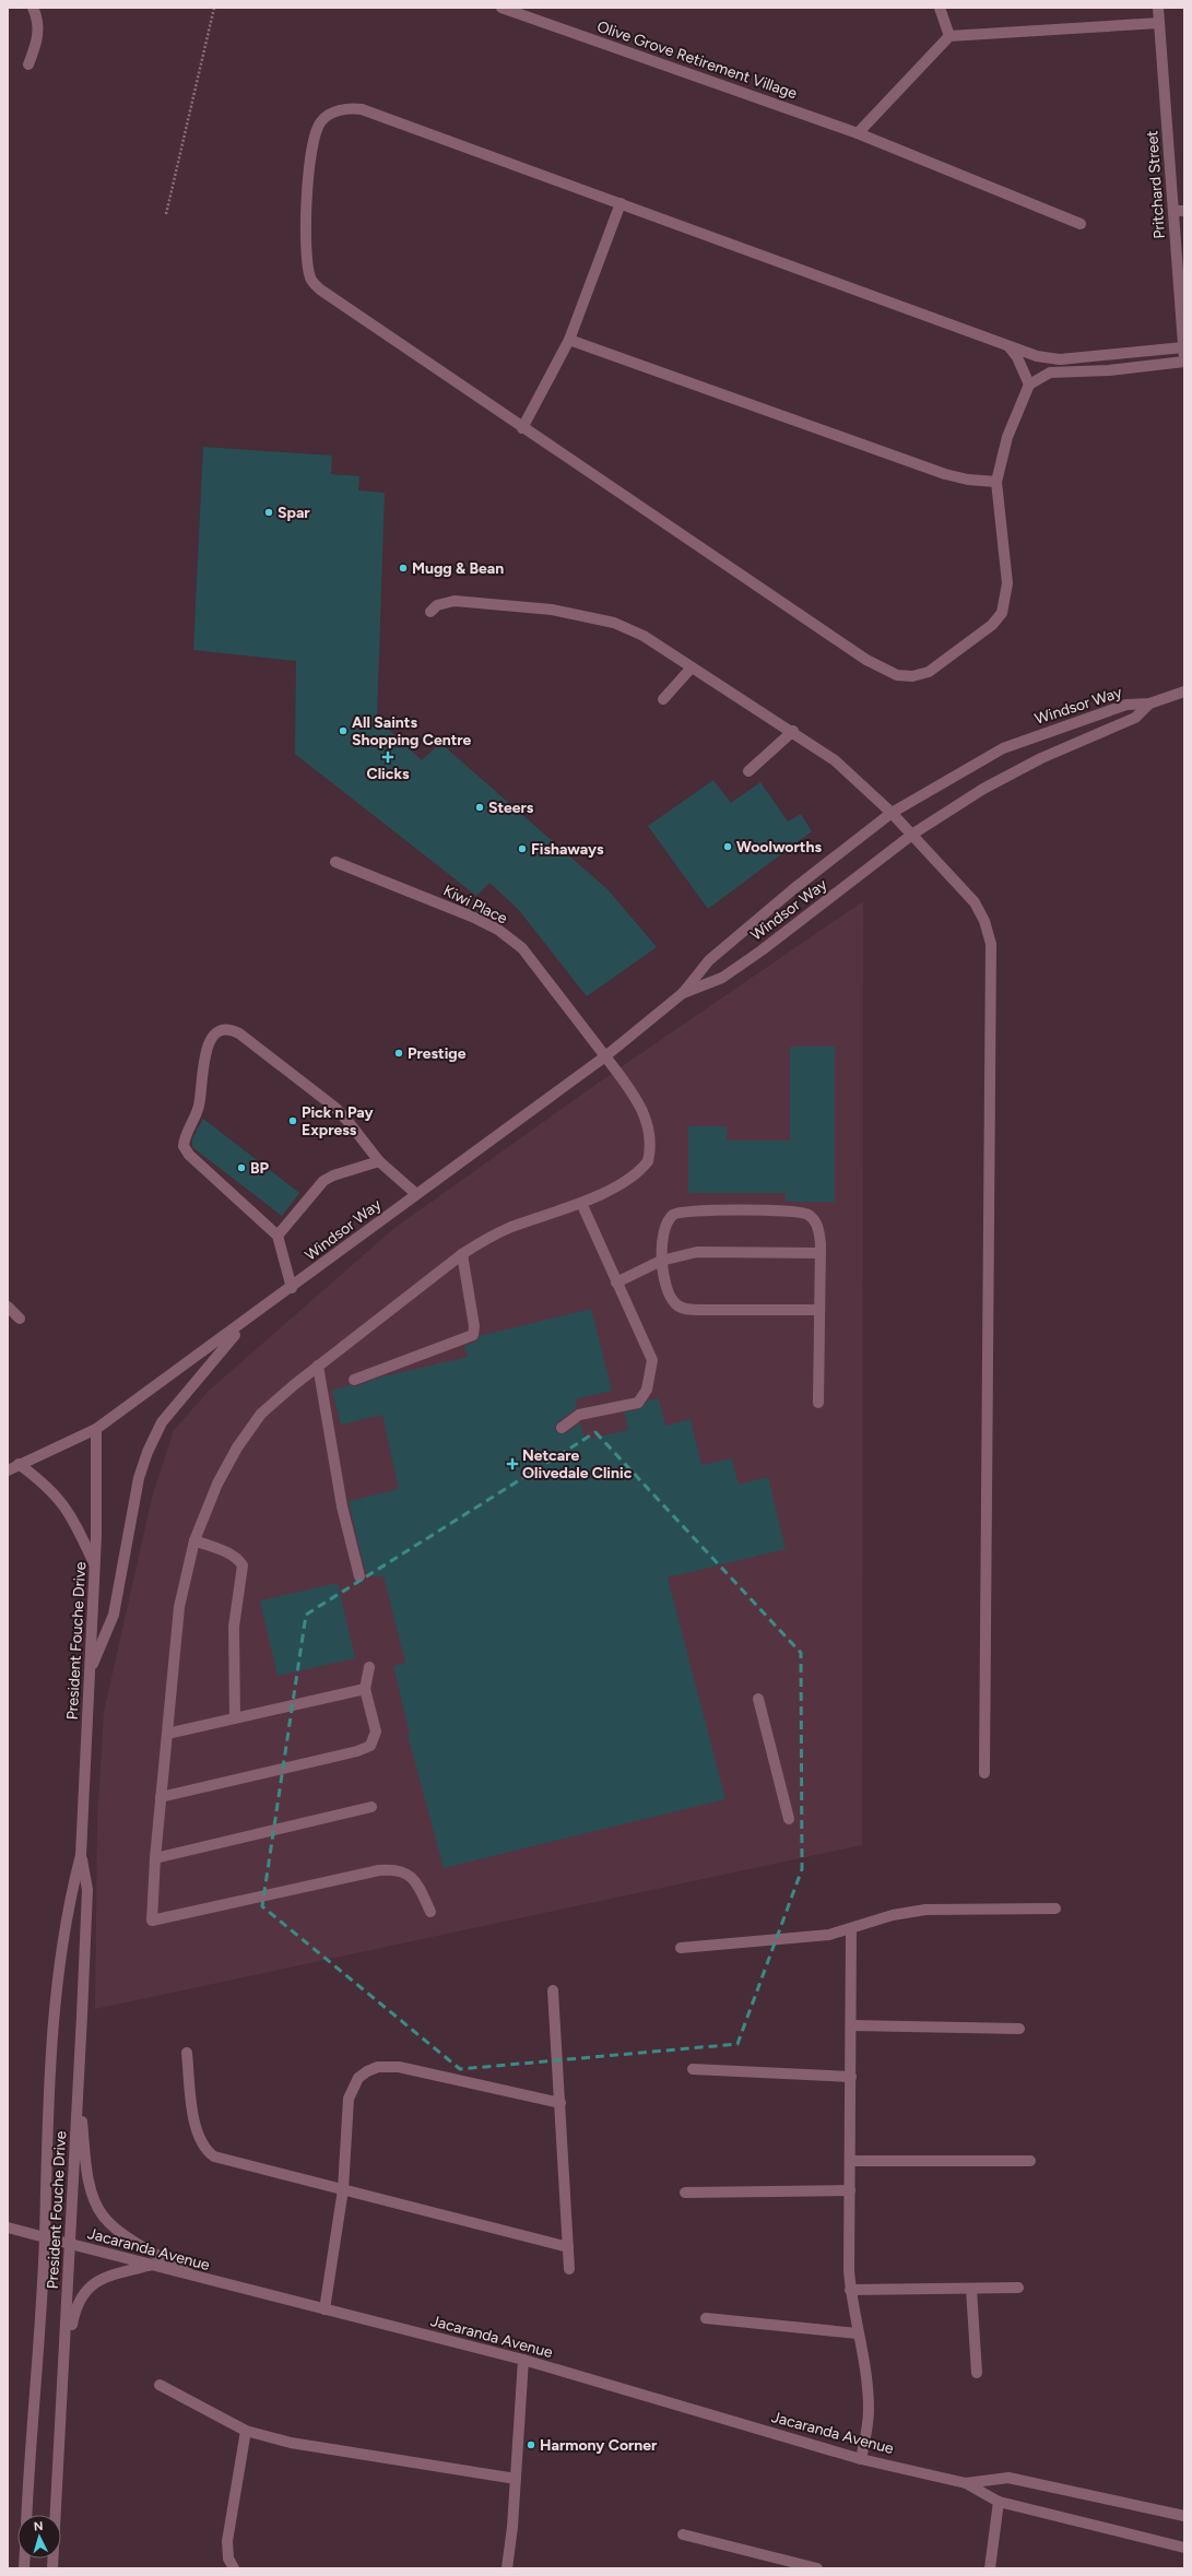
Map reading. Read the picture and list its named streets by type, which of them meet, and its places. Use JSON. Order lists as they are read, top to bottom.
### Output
{
  "streets": {
    "street": [
      "Olive Grove Retirement Village",
      "Pritchard Street",
      "Windsor Way",
      "Kiwi Place",
      "President Fouche Drive",
      "Jacaranda Avenue"
    ]
  },
  "crossings": [
    ["Windsor Way", "Kiwi Place"],
    ["Windsor Way", "President Fouche Drive"],
    ["President Fouche Drive", "Jacaranda Avenue"]
  ],
  "places": {
    "other": [
      "Spar",
      "Mugg & Bean",
      "All Saints Shopping Centre",
      "Steers",
      "Woolworths",
      "Fishaways",
      "Prestige",
      "Pick n Pay Express",
      "BP",
      "Harmony Corner"
    ],
    "health": ["Clicks", "Netcare Olivedale Clinic"]
  },
  "north": "top"
}
